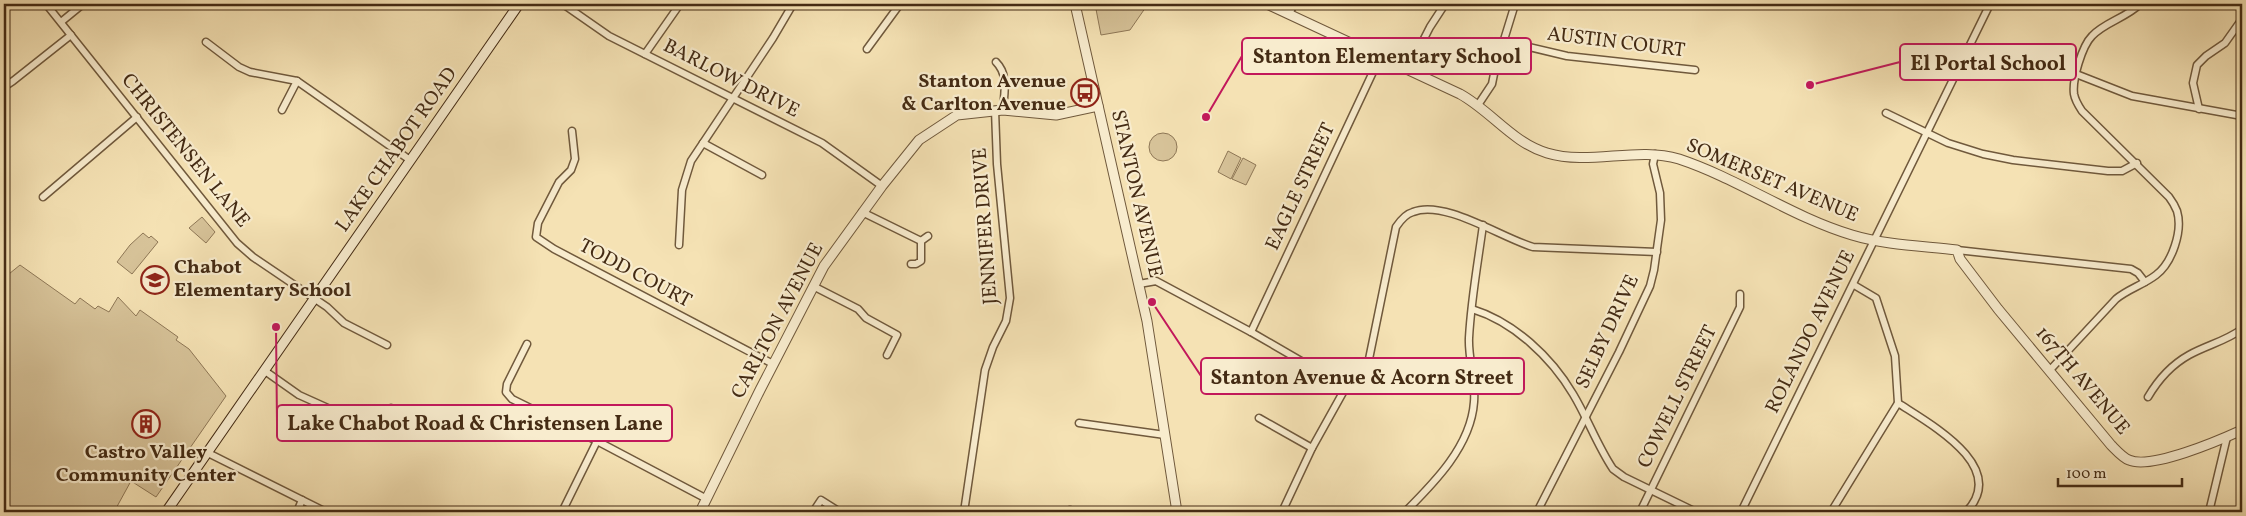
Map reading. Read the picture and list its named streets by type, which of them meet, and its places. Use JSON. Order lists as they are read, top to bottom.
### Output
{
  "streets": {
    "street": [
      "AUSTIN COURT",
      "BARLOW DRIVE",
      "LAKE CHABOT ROAD",
      "CHRISTENSEN LANE",
      "SOMERSET AVENUE",
      "EAGLE STREET",
      "STANTON AVENUE",
      "JENNIFER DRIVE",
      "TODD COURT",
      "CARLTON AVENUE",
      "SELBY DRIVE",
      "ROLANDO AVENUE",
      "167TH AVENUE",
      "COWELL STREET"
    ]
  },
  "crossings": [
    ["BARLOW DRIVE", "CARLTON AVENUE"],
    ["LAKE CHABOT ROAD", "CHRISTENSEN LANE"],
    ["SOMERSET AVENUE", "EAGLE STREET"],
    ["SOMERSET AVENUE", "SELBY DRIVE"],
    ["SOMERSET AVENUE", "ROLANDO AVENUE"],
    ["SOMERSET AVENUE", "167TH AVENUE"],
    ["STANTON AVENUE", "CARLTON AVENUE"],
    ["JENNIFER DRIVE", "CARLTON AVENUE"],
    ["TODD COURT", "CARLTON AVENUE"]
  ],
  "places": {
    "other": [
      "El Portal School",
      "Stanton Elementary School",
      "Stanton Avenue & Acorn Street",
      "Lake Chabot Road & Christensen Lane"
    ],
    "bus stop": ["Stanton Avenue & Carlton Avenue"],
    "school or university": ["Chabot Elementary School"],
    "building": ["Castro Valley Community Center"]
  },
  "scale_bar": "100 m"
}
